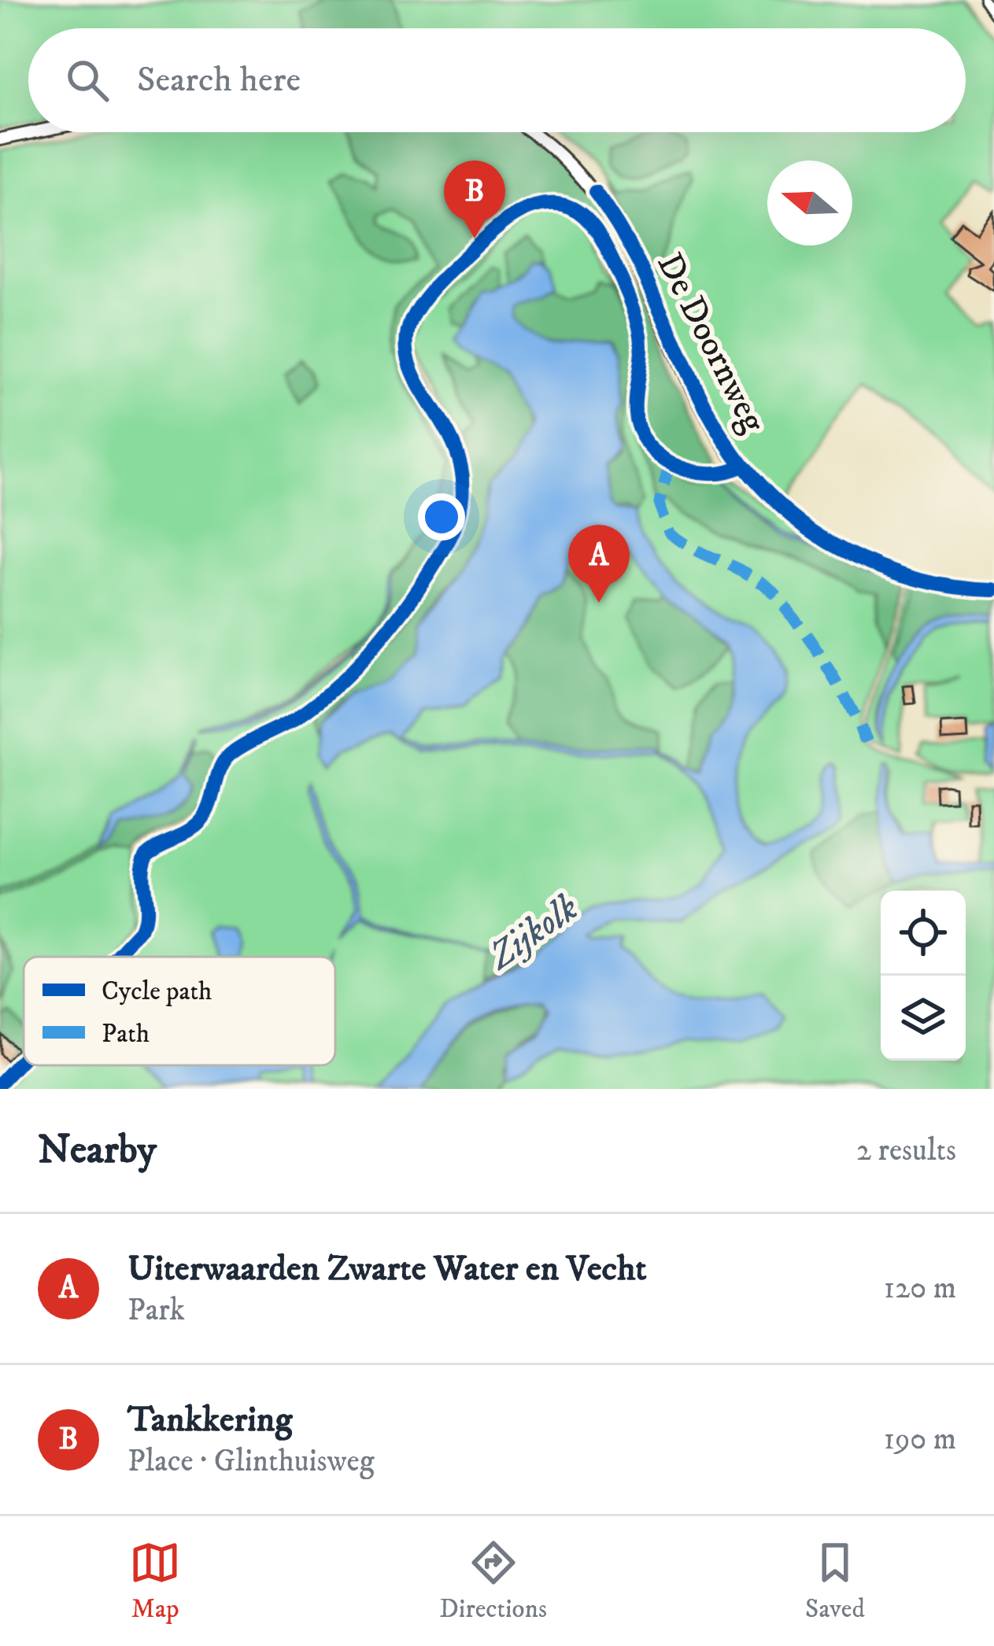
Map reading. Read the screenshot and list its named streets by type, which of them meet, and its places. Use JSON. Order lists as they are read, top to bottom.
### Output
{
  "streets": {
    "street": ["De Doornweg"]
  },
  "water": ["Zijkolk"],
  "legend": ["Cycle path", "Path"],
  "north": "left",
  "page": {
    "search": "Search here",
    "pins": ["B", "A"],
    "heading": ["Nearby", "2 results"],
    "list": [
      {
        "mark": "A",
        "name": "Uiterwaarden Zwarte Water en Vecht",
        "note": "Park",
        "value": "120 m"
      },
      {
        "mark": "B",
        "name": "Tankkering",
        "note": "Place · Glinthuisweg",
        "value": "190 m"
      }
    ],
    "nav": ["Map", "Directions", "Saved"]
  }
}
